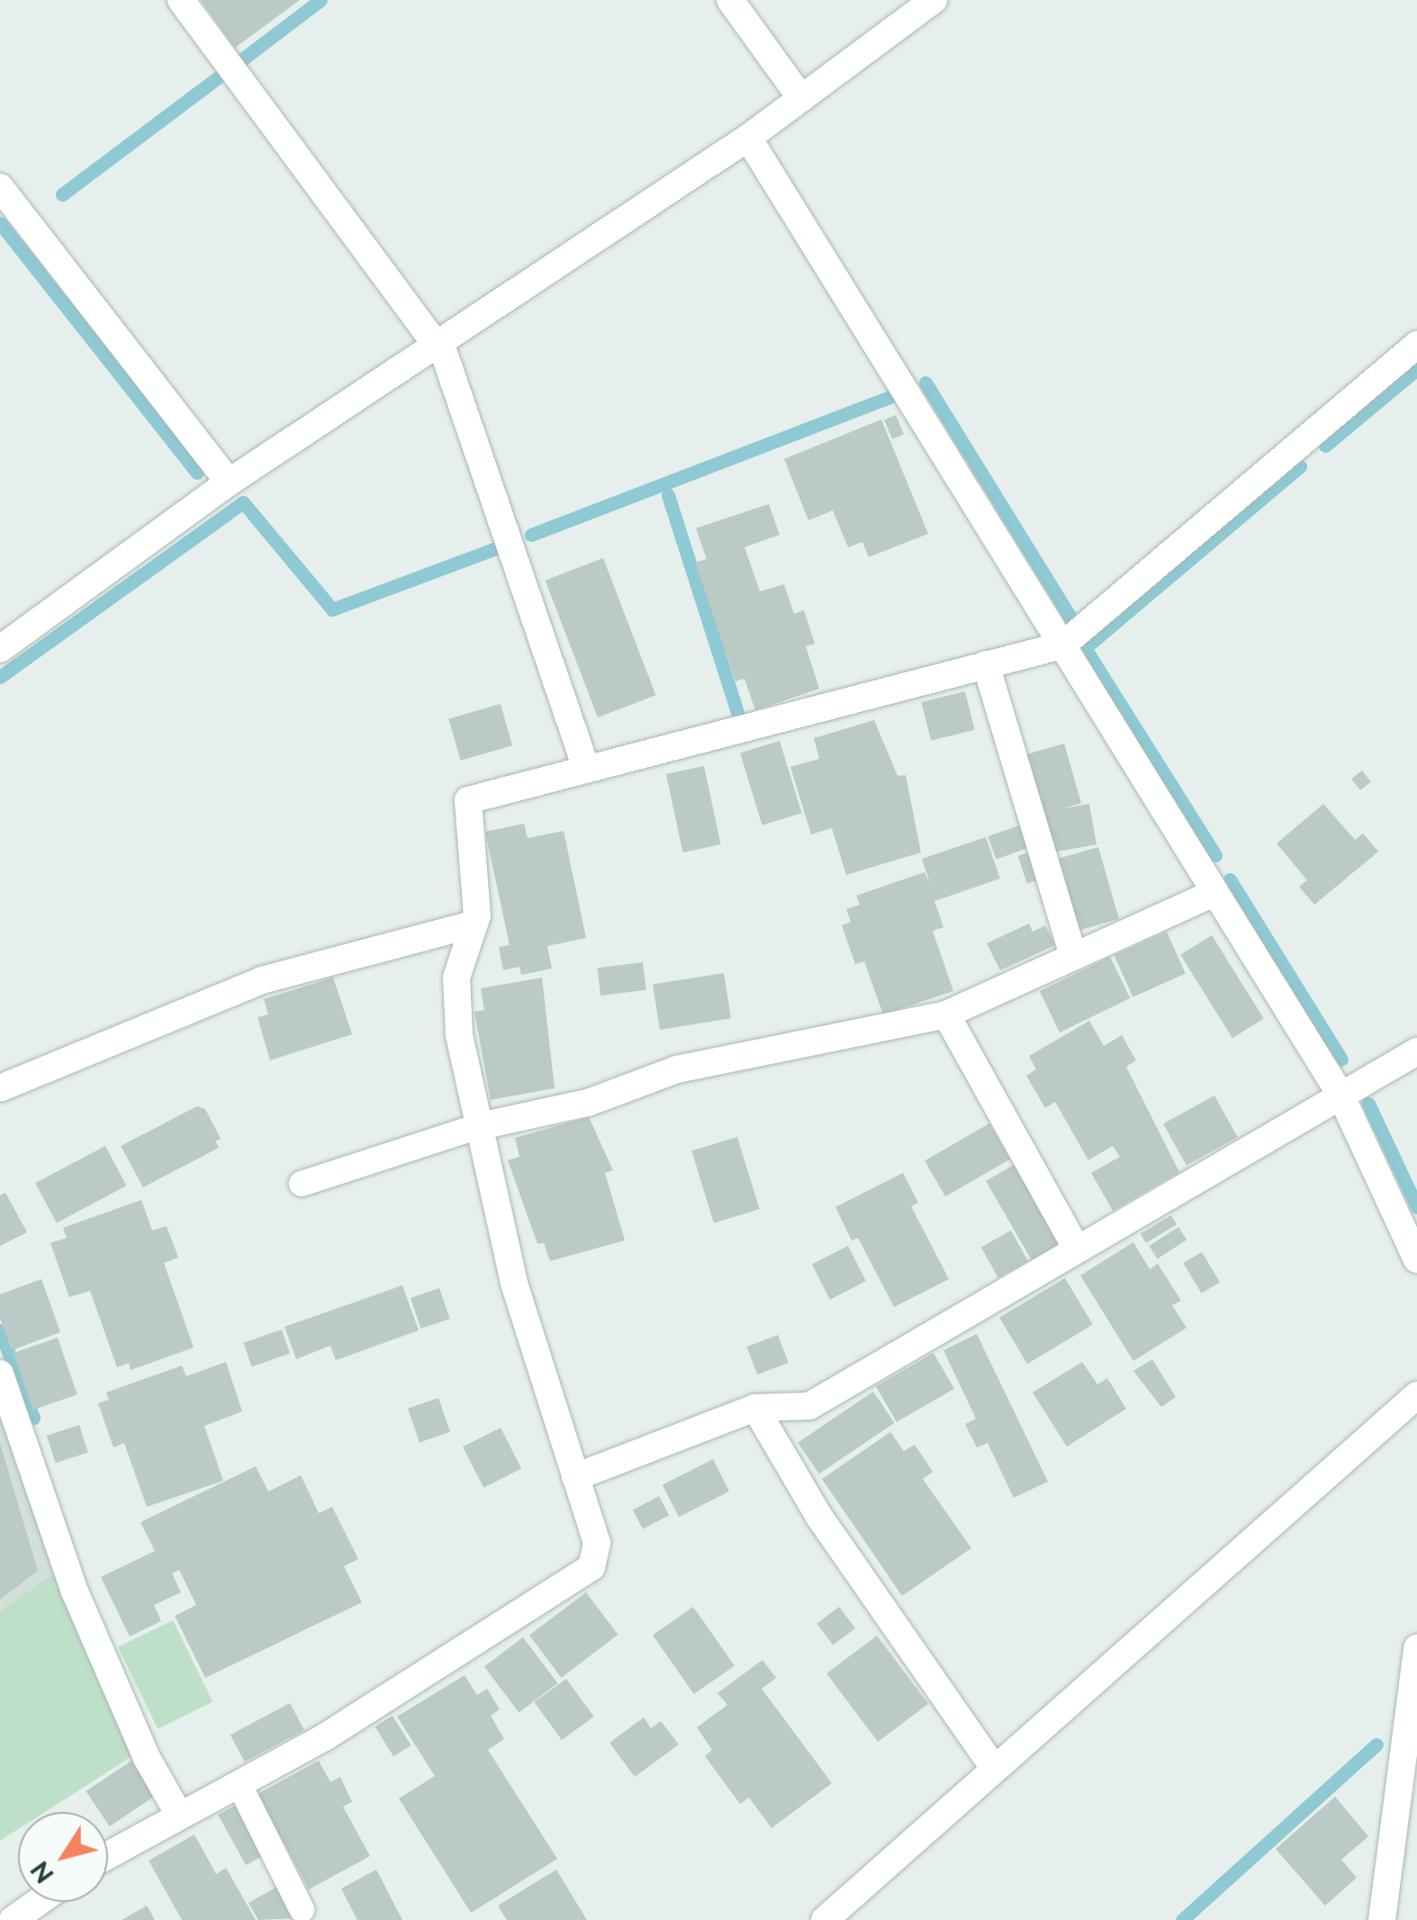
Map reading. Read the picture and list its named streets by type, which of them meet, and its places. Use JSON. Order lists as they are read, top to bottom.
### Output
{
  "north": "bottom left"
}
